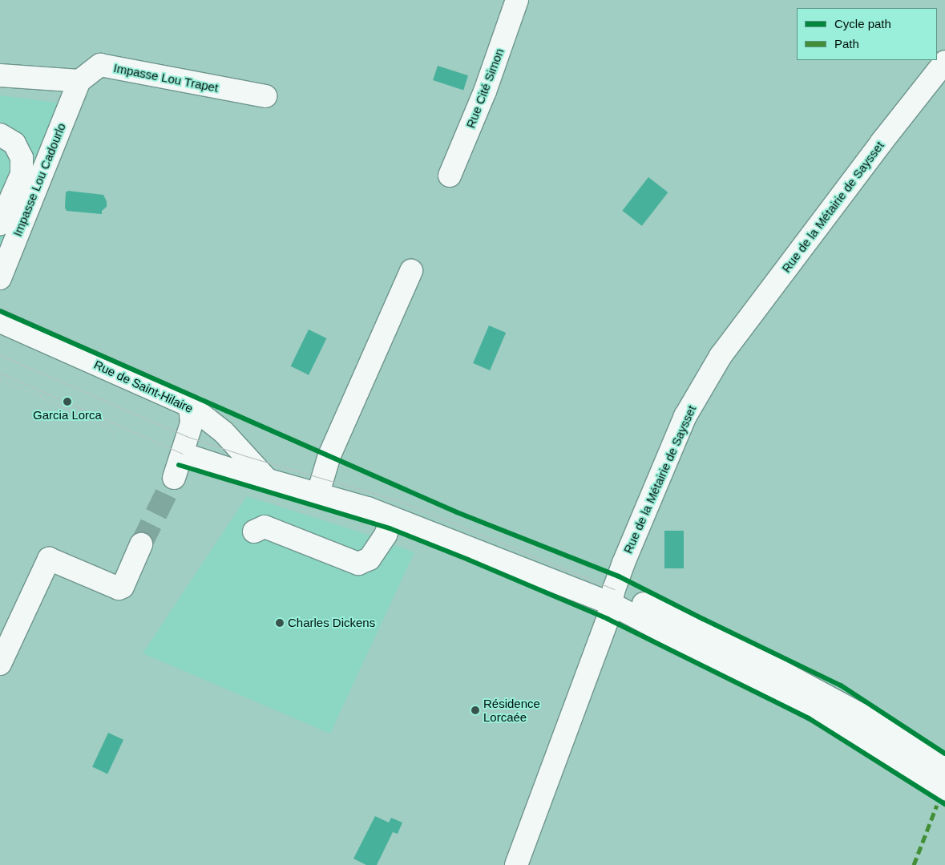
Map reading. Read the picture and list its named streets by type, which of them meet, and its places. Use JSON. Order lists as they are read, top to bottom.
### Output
{
  "streets": {
    "street": [
      "Impasse Lou Trapet",
      "Rue Cité Simon",
      "Impasse Lou Cadourlo",
      "Rue de la Métairie de Saysset",
      "Rue de Saint-Hilaire"
    ]
  },
  "crossings": [
    ["Impasse Lou Trapet", "Impasse Lou Cadourlo"]
  ],
  "places": ["Garcia Lorca", "Charles Dickens", "Résidence Lorcaée"],
  "legend": ["Cycle path", "Path"]
}
